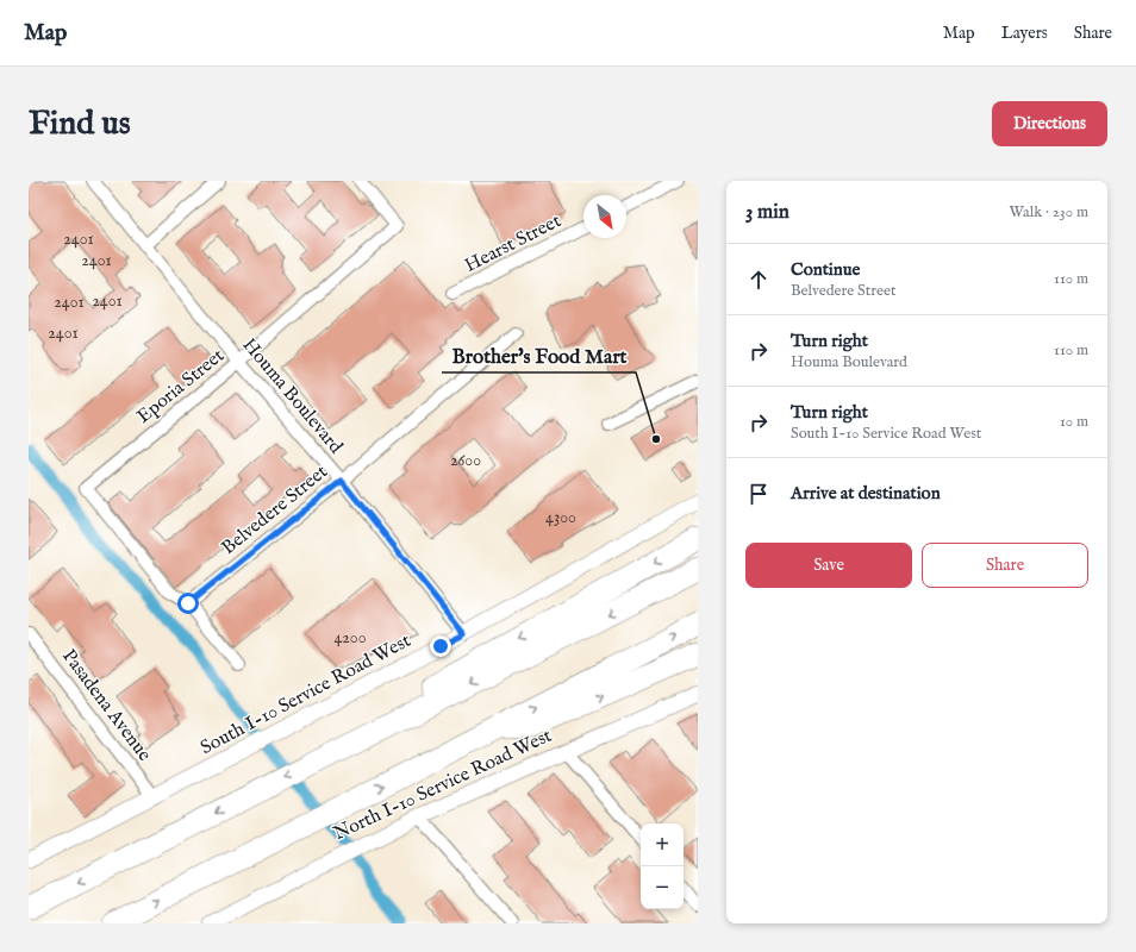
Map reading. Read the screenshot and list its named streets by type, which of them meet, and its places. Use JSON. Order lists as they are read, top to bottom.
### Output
{
  "streets": {
    "street": [
      "Hearst Street",
      "Eporia Street",
      "Houma Boulevard",
      "Belvedere Street",
      "South I-10 Service Road West",
      "Pasadena Avenue",
      "North I-10 Service Road West"
    ]
  },
  "crossings": [
    ["Eporia Street", "Houma Boulevard"],
    ["Eporia Street", "Belvedere Street"],
    ["Houma Boulevard", "Belvedere Street"],
    ["Houma Boulevard", "South I-10 Service Road West"],
    ["South I-10 Service Road West", "Pasadena Avenue"]
  ],
  "places": ["Brother's Food Mart"],
  "house_numbers": [
    "2401",
    "2401",
    "2401",
    "2401",
    "2401",
    "2600",
    "4300",
    "4200"
  ],
  "north": "bottom right",
  "page": {
    "header": "Map",
    "nav": ["Map", "Layers", "Share"],
    "buttons": [
      "Directions",
      ["Save", "Share"]
    ],
    "title": "Find us",
    "heading": ["3 min", "Walk · 230 m"],
    "list": [
      ["Continue", "Belvedere Street", "110 m"],
      ["Turn right", "Houma Boulevard", "110 m"],
      ["Turn right", "South I-10 Service Road West", "10 m"],
      "Arrive at destination"
    ],
    "map_buttons": ["+", "−"]
  }
}
